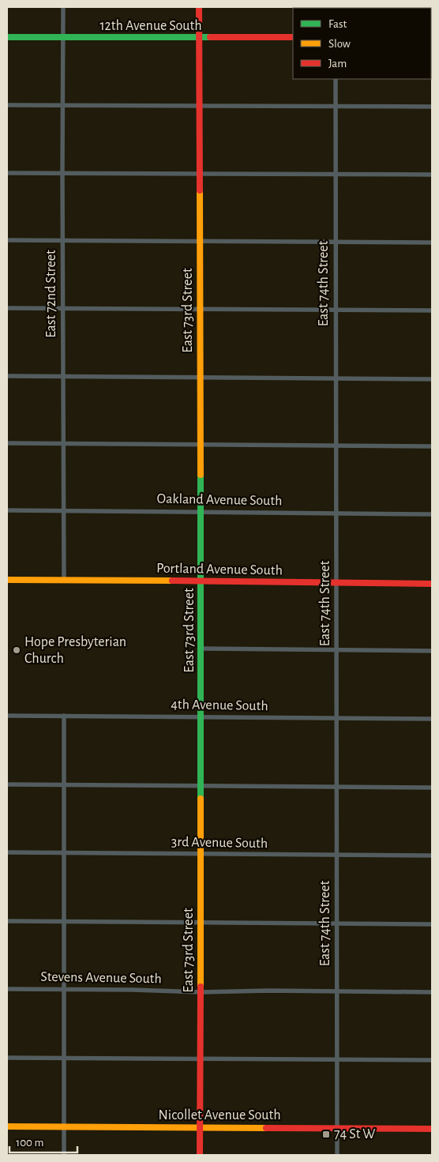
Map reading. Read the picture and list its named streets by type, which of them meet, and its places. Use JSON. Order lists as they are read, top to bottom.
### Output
{
  "streets": {
    "street": [
      "12th Avenue South",
      "East 74th Street",
      "East 72nd Street",
      "East 73rd Street",
      "Oakland Avenue South",
      "Portland Avenue South",
      "4th Avenue South",
      "3rd Avenue South",
      "Stevens Avenue South",
      "Nicollet Avenue South"
    ]
  },
  "crossings": [
    ["12th Avenue South", "East 72nd Street"],
    ["12th Avenue South", "East 73rd Street"],
    ["East 74th Street", "Oakland Avenue South"],
    ["East 74th Street", "Portland Avenue South"],
    ["East 74th Street", "4th Avenue South"],
    ["East 74th Street", "3rd Avenue South"],
    ["East 74th Street", "Stevens Avenue South"],
    ["East 74th Street", "Nicollet Avenue South"],
    ["East 72nd Street", "Oakland Avenue South"],
    ["East 72nd Street", "Portland Avenue South"],
    ["East 73rd Street", "Oakland Avenue South"],
    ["East 73rd Street", "Portland Avenue South"],
    ["East 73rd Street", "4th Avenue South"],
    ["East 73rd Street", "3rd Avenue South"],
    ["East 73rd Street", "Stevens Avenue South"],
    ["East 73rd Street", "Nicollet Avenue South"]
  ],
  "places": {
    "other": ["Hope Presbyterian Church"],
    "transit": ["74 St W"]
  },
  "legend": ["Fast", "Slow", "Jam"],
  "scale_bar": "100 m"
}
